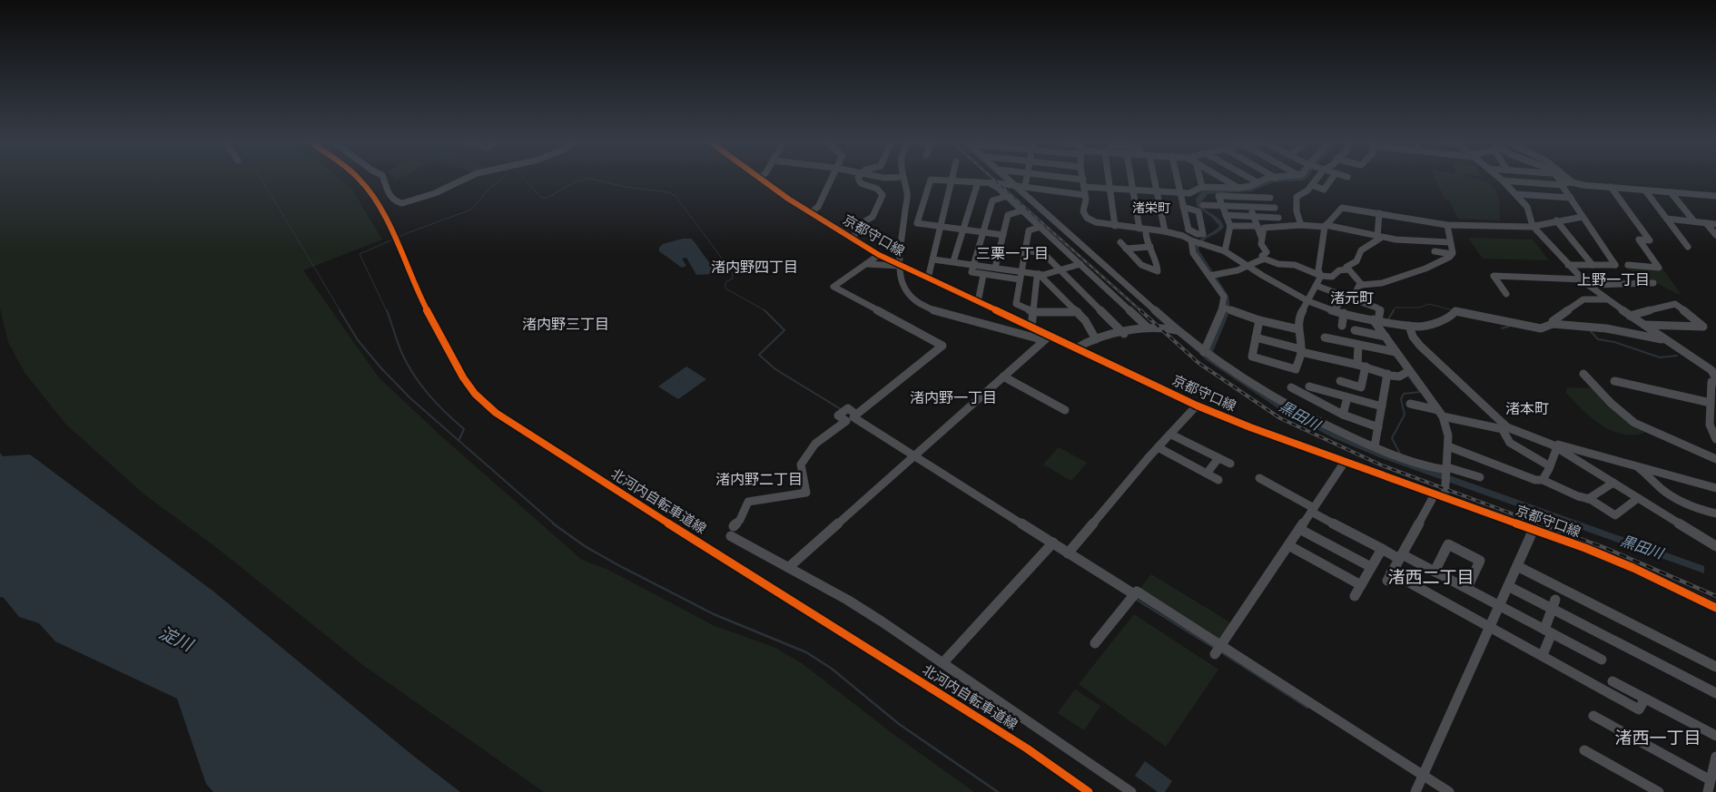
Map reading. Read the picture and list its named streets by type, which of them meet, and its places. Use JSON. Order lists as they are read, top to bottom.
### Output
{
  "streets": {
    "main road": ["京都守口線"],
    "cycle path": ["北河内自転車道線"]
  },
  "districts": [
    "渚栄町",
    "三栗一丁目",
    "渚内野四丁目",
    "上野一丁目",
    "渚元町",
    "渚内野三丁目",
    "渚内野一丁目",
    "渚本町",
    "渚内野二丁目",
    "渚西二丁目",
    "渚西一丁目"
  ],
  "water": ["黒田川", "淀川"]
}
